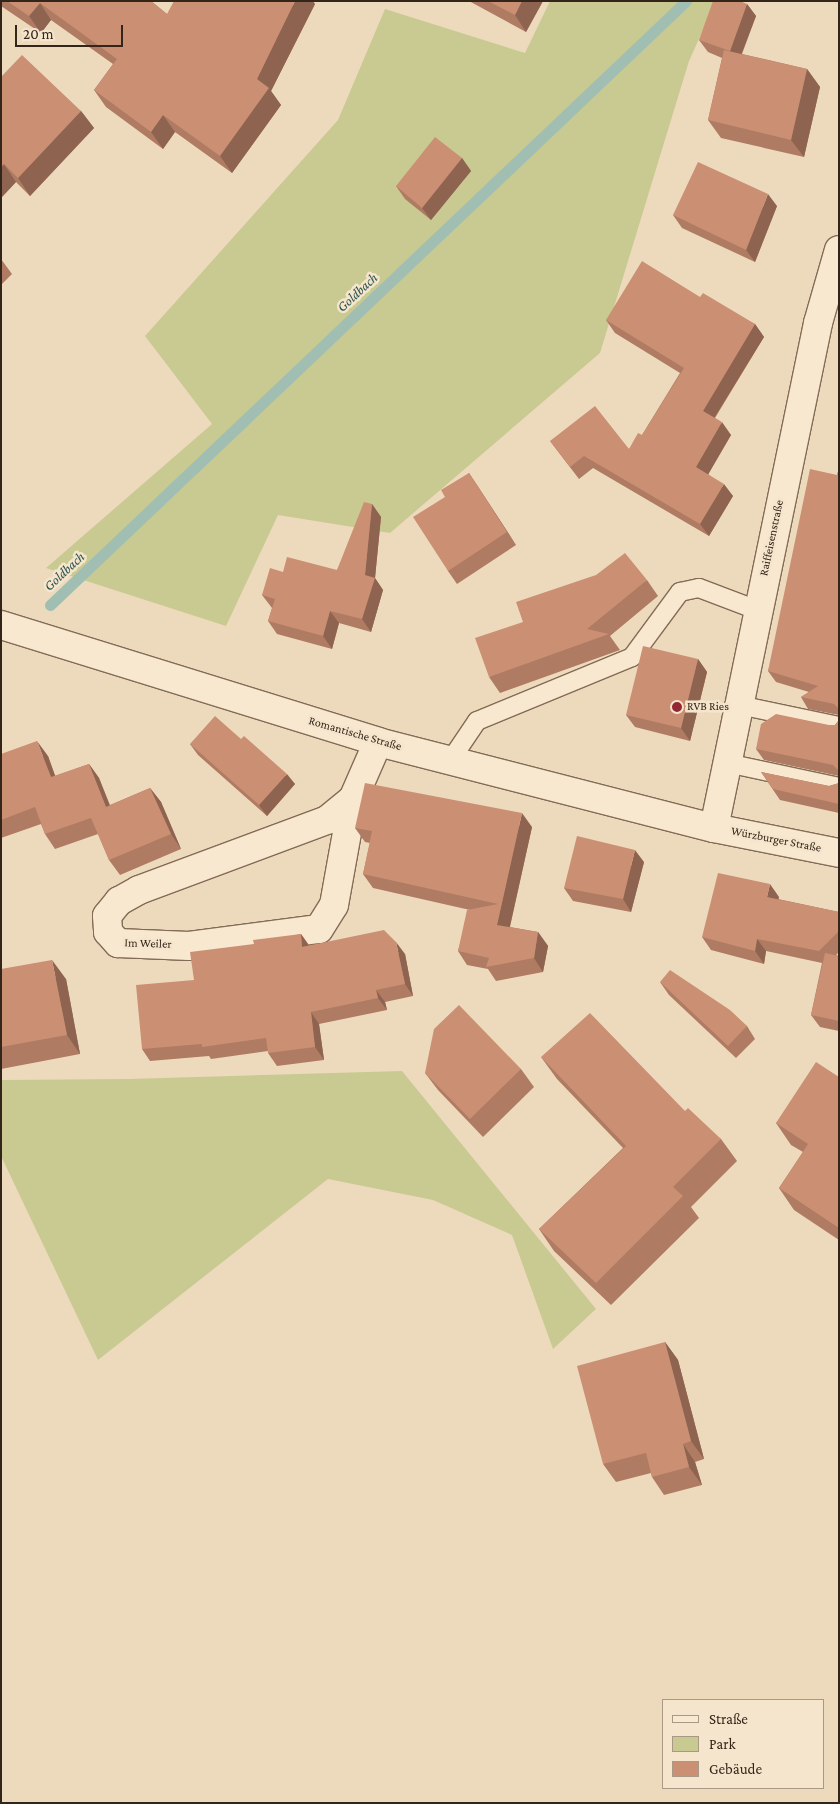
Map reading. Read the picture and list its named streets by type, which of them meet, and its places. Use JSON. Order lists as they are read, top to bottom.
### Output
{
  "streets": {
    "street": [
      "Raiffeisenstraße",
      "Romantische Straße",
      "Würzburger Straße",
      "Im Weiler"
    ]
  },
  "crossings": [
    ["Raiffeisenstraße", "Romantische Straße"],
    ["Raiffeisenstraße", "Würzburger Straße"],
    ["Romantische Straße", "Würzburger Straße"],
    ["Romantische Straße", "Im Weiler"]
  ],
  "water": ["Goldbach"],
  "places": ["RVB Ries"],
  "legend": ["Straße", "Park", "Gebäude"],
  "scale_bar": "20 m"
}
